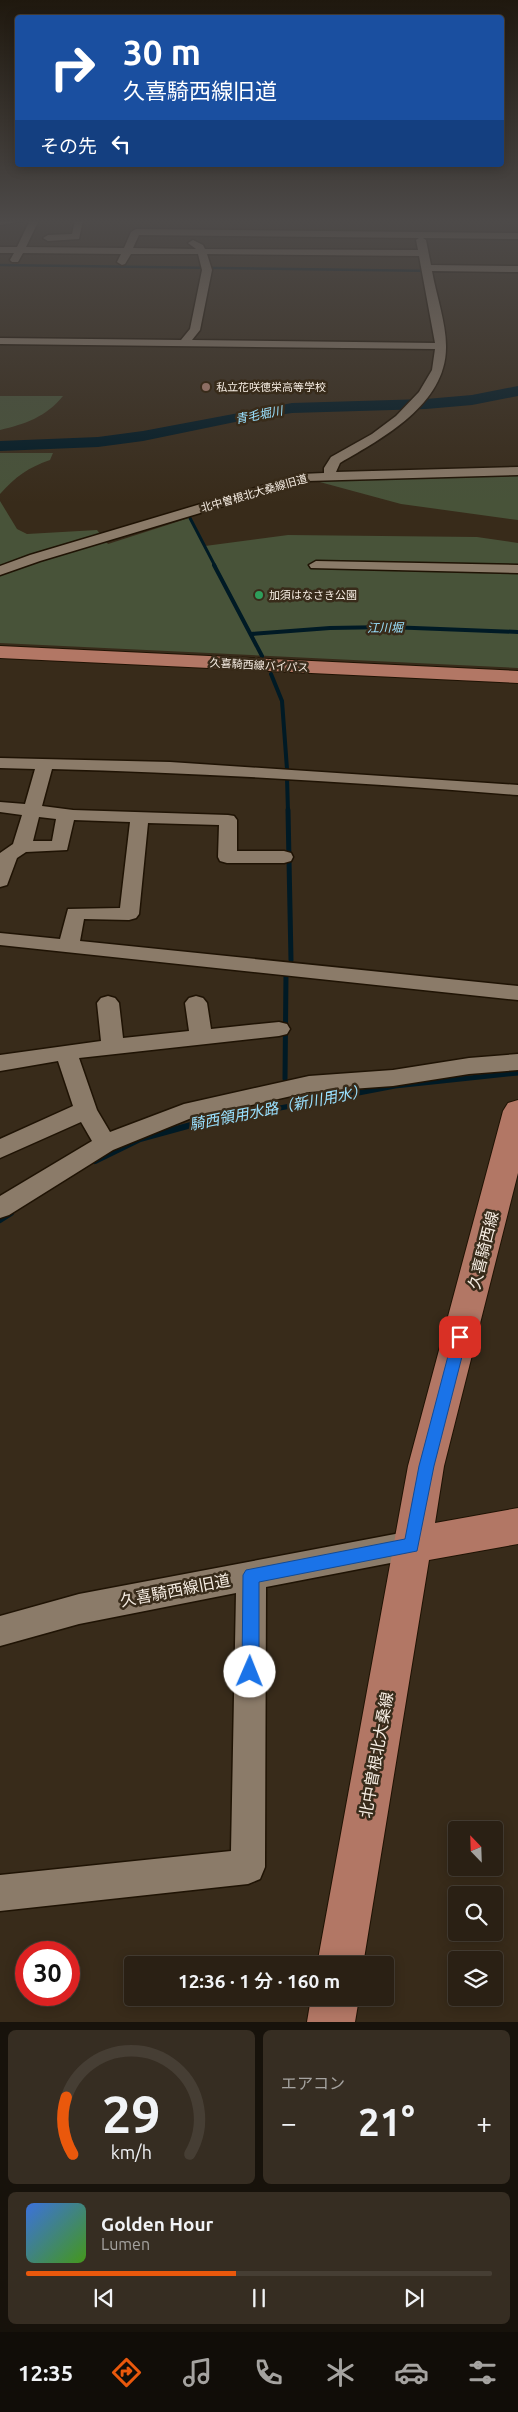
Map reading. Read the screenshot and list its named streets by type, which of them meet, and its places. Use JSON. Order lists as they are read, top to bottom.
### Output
{
  "streets": {
    "main road": ["久喜騎西線バイパス", "久喜騎西線", "北中曽根北大桑線"],
    "street": ["北中曽根北大桑線旧道", "久喜騎西線旧道"]
  },
  "crossings": [
    ["久喜騎西線", "久喜騎西線旧道"],
    ["久喜騎西線", "北中曽根北大桑線"],
    ["久喜騎西線旧道", "北中曽根北大桑線"]
  ],
  "water": ["青毛堀川", "江川堀", "騎西領用水路（新川用水）"],
  "places": ["私立花咲徳栄高等学校", "加須はなさき公園"],
  "north": "top left",
  "page": {
    "turn": ["30 m", "久喜騎西線旧道"],
    "then": "その先",
    "limit": "30",
    "trip": "12:36 · 1 分 · 160 m",
    "tile": "エアコン",
    "heat": ["−", "21°", "+"],
    "song": ["Golden Hour", "Lumen"],
    "tabs": "12:35",
    "gauge": ["29", "km/h"]
  }
}
